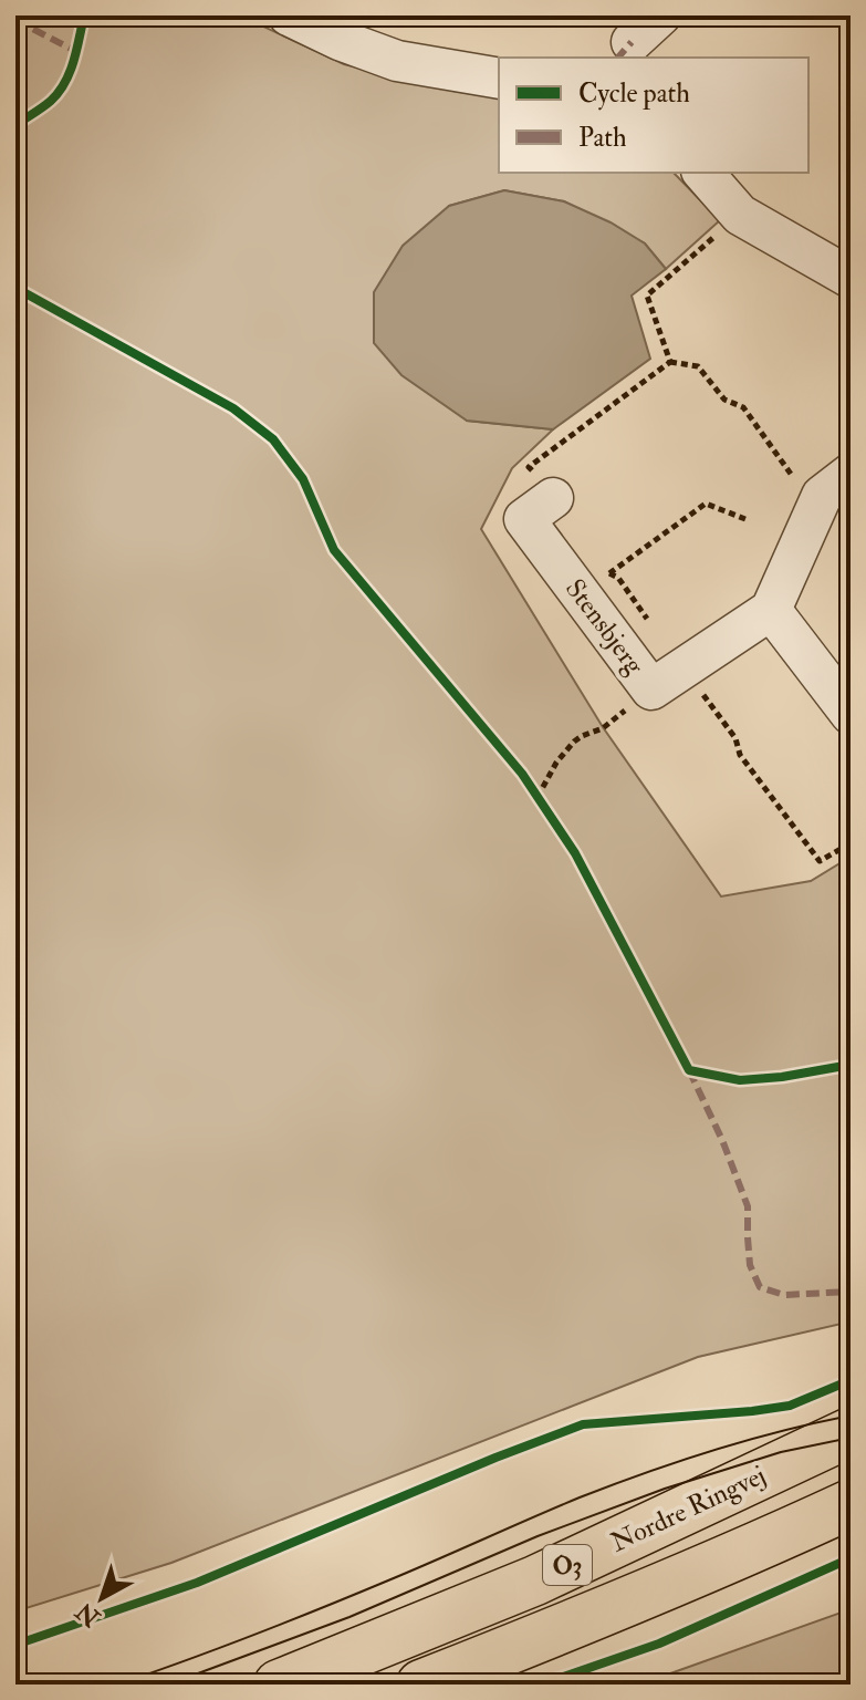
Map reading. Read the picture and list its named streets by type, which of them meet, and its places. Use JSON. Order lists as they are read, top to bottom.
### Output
{
  "streets": {
    "main road": ["Nordre Ringvej", "O3"],
    "street": ["Stensbjerg"]
  },
  "legend": ["Cycle path", "Path"],
  "north": "bottom left"
}
